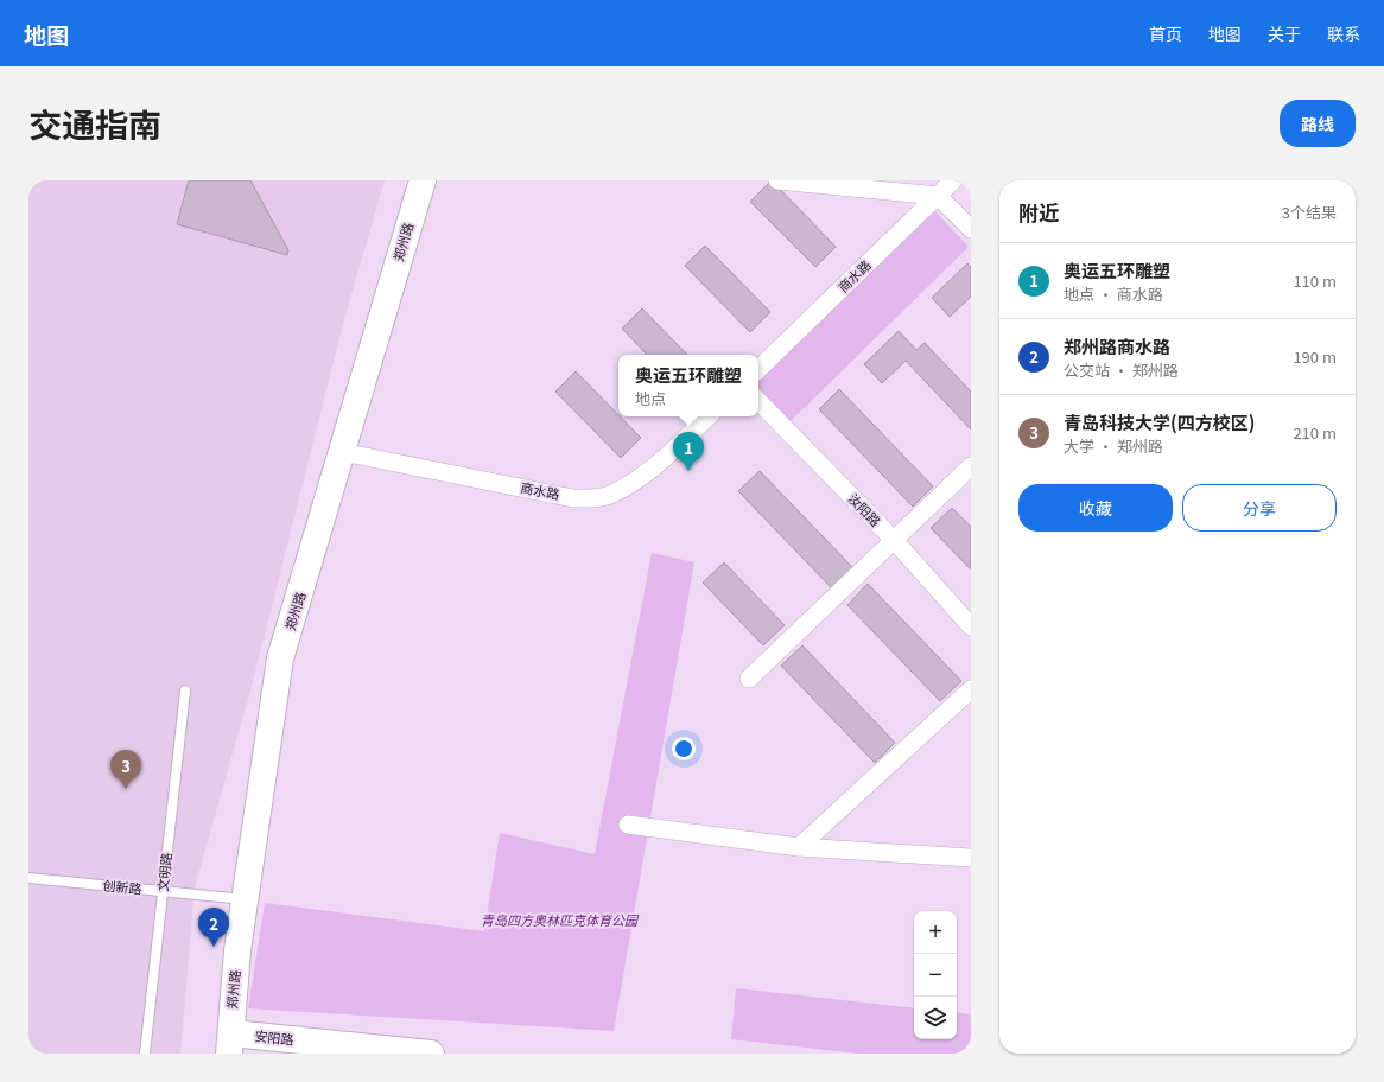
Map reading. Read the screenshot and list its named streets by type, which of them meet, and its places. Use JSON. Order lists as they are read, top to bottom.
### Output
{
  "streets": {
    "main road": ["郑州路", "安阳路"],
    "street": ["商水路", "汝阳路"],
    "lane": ["文明路", "创新路"]
  },
  "crossings": [
    ["郑州路", "商水路"],
    ["郑州路", "创新路"],
    ["郑州路", "安阳路"],
    ["文明路", "创新路"]
  ],
  "parks": ["青岛四方奥林匹克体育公园"],
  "page": {
    "header": "地图",
    "nav": [
      "首页",
      "地图",
      "关于",
      "联系"
    ],
    "title": "交通指南",
    "buttons": [
      "路线",
      ["收藏", "分享"]
    ],
    "heading": ["附近", "3个结果"],
    "list": [
      {
        "mark": "1",
        "name": "奥运五环雕塑",
        "note": "地点 · 商水路",
        "value": "110 m"
      },
      {
        "mark": "2",
        "name": "郑州路商水路",
        "note": "公交站 · 郑州路",
        "value": "190 m"
      },
      {
        "mark": "3",
        "name": "青岛科技大学(四方校区)",
        "note": "大学 · 郑州路",
        "value": "210 m"
      }
    ],
    "popup": ["奥运五环雕塑", "地点"],
    "pins": ["1", "3", "2"],
    "map_buttons": ["+", "−"]
  }
}
